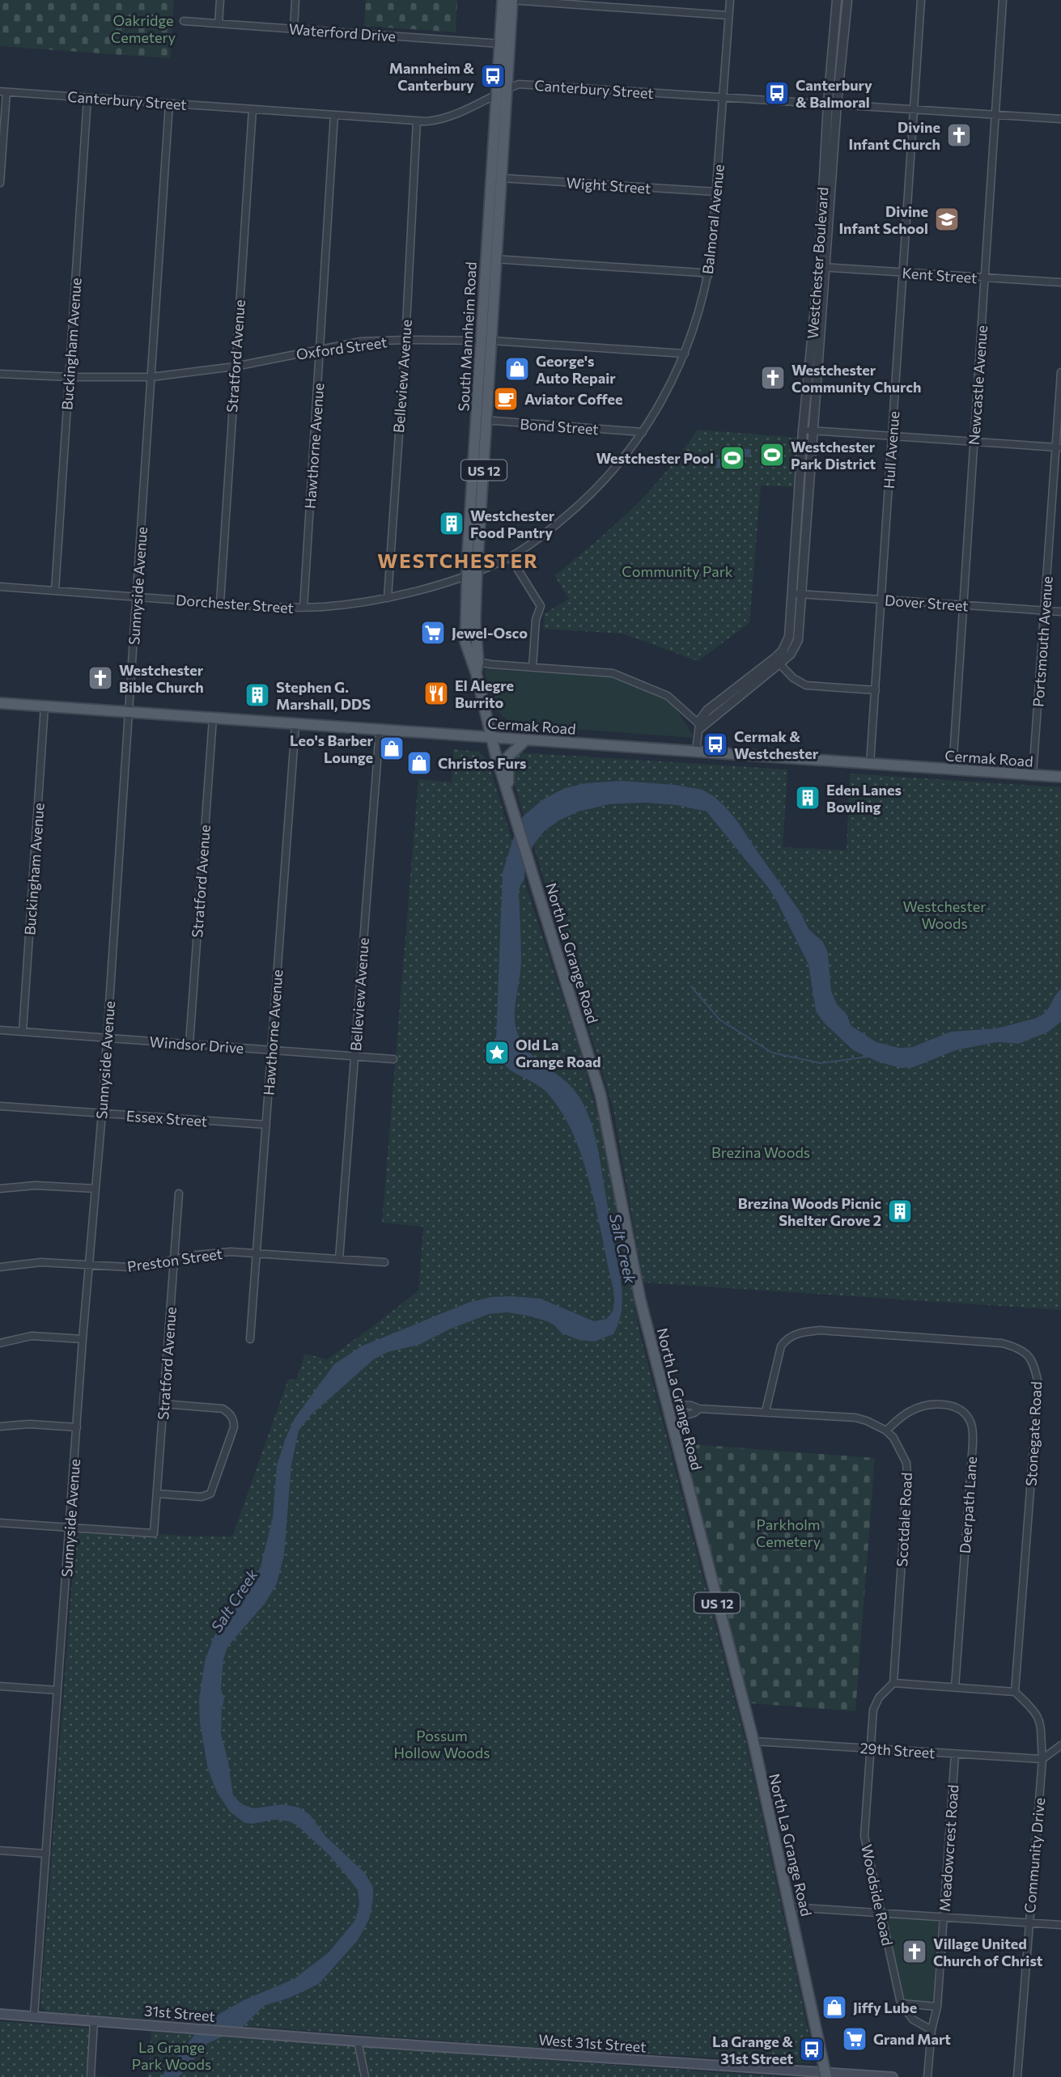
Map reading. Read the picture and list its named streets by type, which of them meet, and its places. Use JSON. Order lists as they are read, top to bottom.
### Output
{
  "streets": {
    "main road": [
      "South Mannheim Road",
      "US 12",
      "Cermak Road",
      "North La Grange Road",
      "31st Street",
      "West 31st Street"
    ],
    "street": [
      "Waterford Drive",
      "Canterbury Street",
      "Wight Street",
      "Balmoral Avenue",
      "Westchester Boulevard",
      "Kent Street",
      "Buckingham Avenue",
      "Oxford Street",
      "Stratford Avenue",
      "Belleview Avenue",
      "Newcastle Avenue",
      "Bond Street",
      "Hawthorne Avenue",
      "Hull Avenue",
      "Sunnyside Avenue",
      "Dover Street",
      "Dorchester Street",
      "Portsmouth Avenue",
      "Windsor Drive",
      "Essex Street",
      "Preston Street",
      "Stonegate Road",
      "Deerpath Lane",
      "Scotdale Road",
      "29th Street",
      "Meadowcrest Road",
      "Community Drive",
      "Woodside Road"
    ]
  },
  "crossings": [
    ["Waterford Drive", "South Mannheim Road"],
    ["Canterbury Street", "Balmoral Avenue"],
    ["Canterbury Street", "Westchester Boulevard"],
    ["Canterbury Street", "South Mannheim Road"],
    ["Canterbury Street", "Buckingham Avenue"],
    ["Canterbury Street", "Stratford Avenue"],
    ["Canterbury Street", "Belleview Avenue"],
    ["Canterbury Street", "Newcastle Avenue"],
    ["Canterbury Street", "Hawthorne Avenue"],
    ["Canterbury Street", "Hull Avenue"],
    ["Canterbury Street", "Sunnyside Avenue"],
    ["Wight Street", "Balmoral Avenue"],
    ["Wight Street", "South Mannheim Road"],
    ["Balmoral Avenue", "South Mannheim Road"],
    ["Balmoral Avenue", "Oxford Street"],
    ["Balmoral Avenue", "Bond Street"],
    ["Balmoral Avenue", "Dorchester Street"],
    ["Westchester Boulevard", "Kent Street"],
    ["Westchester Boulevard", "Dover Street"],
    ["Kent Street", "Newcastle Avenue"],
    ["Kent Street", "Hull Avenue"],
    ["South Mannheim Road", "Oxford Street"],
    ["South Mannheim Road", "Bond Street"],
    ["South Mannheim Road", "Dorchester Street"],
    ["South Mannheim Road", "Cermak Road"],
    ["South Mannheim Road", "North La Grange Road"],
    ["Buckingham Avenue", "Oxford Street"],
    ["Buckingham Avenue", "Dorchester Street"],
    ["Buckingham Avenue", "Cermak Road"],
    ["Buckingham Avenue", "Windsor Drive"],
    ["Oxford Street", "Stratford Avenue"],
    ["Oxford Street", "Belleview Avenue"],
    ["Oxford Street", "Hawthorne Avenue"],
    ["Oxford Street", "Sunnyside Avenue"],
    ["Stratford Avenue", "Sunnyside Avenue"],
    ["Stratford Avenue", "Dorchester Street"],
    ["Stratford Avenue", "Cermak Road"],
    ["Stratford Avenue", "Windsor Drive"],
    ["Stratford Avenue", "Preston Street"],
    ["Belleview Avenue", "Dorchester Street"],
    ["Belleview Avenue", "Cermak Road"],
    ["Belleview Avenue", "Windsor Drive"],
    ["Belleview Avenue", "Preston Street"],
    ["Newcastle Avenue", "Dover Street"],
    ["Newcastle Avenue", "Cermak Road"],
    ["Hawthorne Avenue", "Dorchester Street"],
    ["Hawthorne Avenue", "Cermak Road"],
    ["Hawthorne Avenue", "Windsor Drive"],
    ["Hawthorne Avenue", "Essex Street"],
    ["Hawthorne Avenue", "Preston Street"],
    ["Hull Avenue", "Dover Street"],
    ["Hull Avenue", "Cermak Road"],
    ["Sunnyside Avenue", "Dorchester Street"],
    ["Sunnyside Avenue", "Cermak Road"],
    ["Sunnyside Avenue", "Windsor Drive"],
    ["Sunnyside Avenue", "Essex Street"],
    ["Sunnyside Avenue", "Preston Street"],
    ["Sunnyside Avenue", "31st Street"],
    ["Dover Street", "Portsmouth Avenue"],
    ["Portsmouth Avenue", "Cermak Road"],
    ["Cermak Road", "North La Grange Road"],
    ["North La Grange Road", "29th Street"],
    ["North La Grange Road", "West 31st Street"],
    ["Deerpath Lane", "Scotdale Road"],
    ["Scotdale Road", "Woodside Road"],
    ["29th Street", "Meadowcrest Road"],
    ["29th Street", "Community Drive"],
    ["29th Street", "Woodside Road"],
    ["31st Street", "West 31st Street"]
  ],
  "districts": ["WESTCHESTER"],
  "water": ["Salt Creek"],
  "parks": [
    "Oakridge Cemetery",
    "Community Park",
    "Westchester Woods",
    "Brezina Woods",
    "Parkholm Cemetery",
    "Possum Hollow Woods",
    "La Grange Park Woods"
  ],
  "places": {
    "bus stop": [
      "Mannheim & Canterbury",
      "Canterbury & Balmoral",
      "Cermak & Westchester",
      "La Grange & 31st Street"
    ],
    "church": [
      "Divine Infant Church",
      "Westchester Community Church",
      "Westchester Bible Church",
      "Village United Church of Christ"
    ],
    "school or university": ["Divine Infant School"],
    "shop": [
      "George's Auto Repair",
      "Leo's Barber Lounge",
      "Christos Furs",
      "Jiffy Lube"
    ],
    "cafe": ["Aviator Coffee"],
    "sports": ["Westchester Park District", "Westchester Pool"],
    "building": [
      "Westchester Food Pantry",
      "Stephen G. Marshall, DDS",
      "Eden Lanes Bowling",
      "Brezina Woods Picnic Shelter Grove 2"
    ],
    "supermarket": ["Jewel-Osco", "Grand Mart"],
    "restaurant": ["El Alegre Burrito"],
    "place": ["Old La Grange Road"]
  }
}
